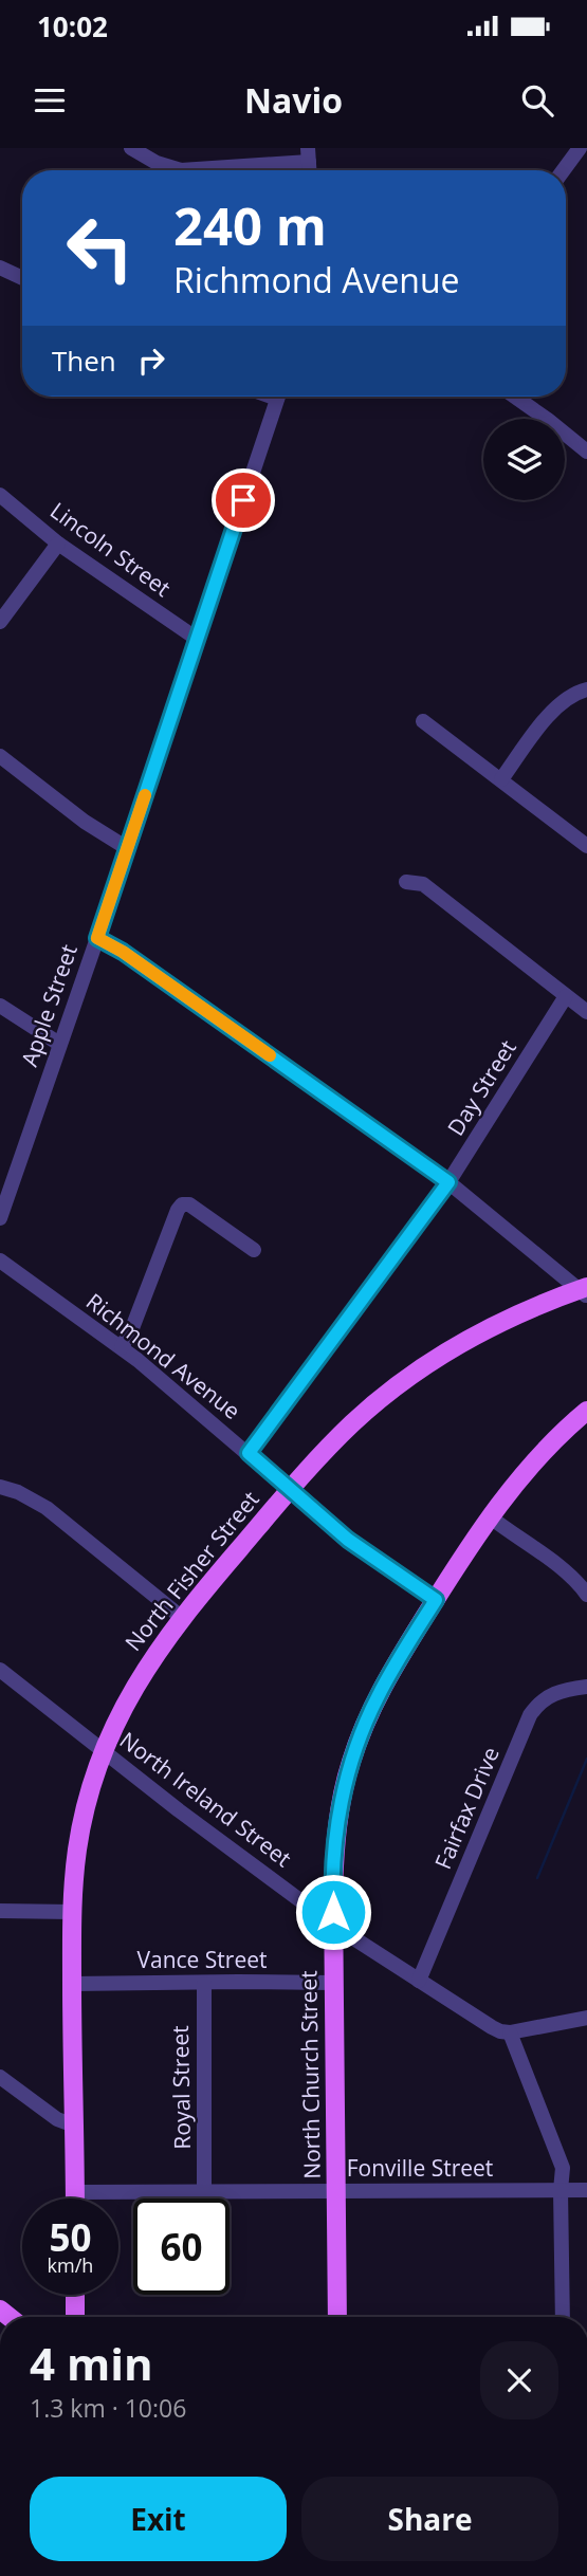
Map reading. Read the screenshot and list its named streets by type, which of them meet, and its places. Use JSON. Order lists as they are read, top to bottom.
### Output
{
  "streets": {
    "main road": ["North Fisher Street", "North Church Street"],
    "street": [
      "Lincoln Street",
      "Apple Street",
      "Day Street",
      "Richmond Avenue",
      "North Ireland Street",
      "Fairfax Drive",
      "Vance Street",
      "Royal Street",
      "Fonville Street"
    ]
  },
  "crossings": [
    ["Lincoln Street", "Apple Street"],
    ["Day Street", "Richmond Avenue"],
    ["Richmond Avenue", "North Fisher Street"],
    ["Richmond Avenue", "North Church Street"],
    ["North Fisher Street", "North Ireland Street"],
    ["North Fisher Street", "Vance Street"],
    ["North Fisher Street", "Fonville Street"],
    ["North Ireland Street", "Fairfax Drive"],
    ["North Ireland Street", "North Church Street"],
    ["Vance Street", "North Church Street"],
    ["Vance Street", "Royal Street"],
    ["North Church Street", "Fonville Street"],
    ["Royal Street", "Fonville Street"]
  ],
  "page": {
    "status": "10:02",
    "header": "Navio",
    "turn": ["240 m", "Richmond Avenue"],
    "then": "Then",
    "speed": "50 km/h",
    "limit": "60",
    "heading": ["4 min", "1.3 km · 10:06"],
    "buttons": ["Exit", "Share"]
  }
}
